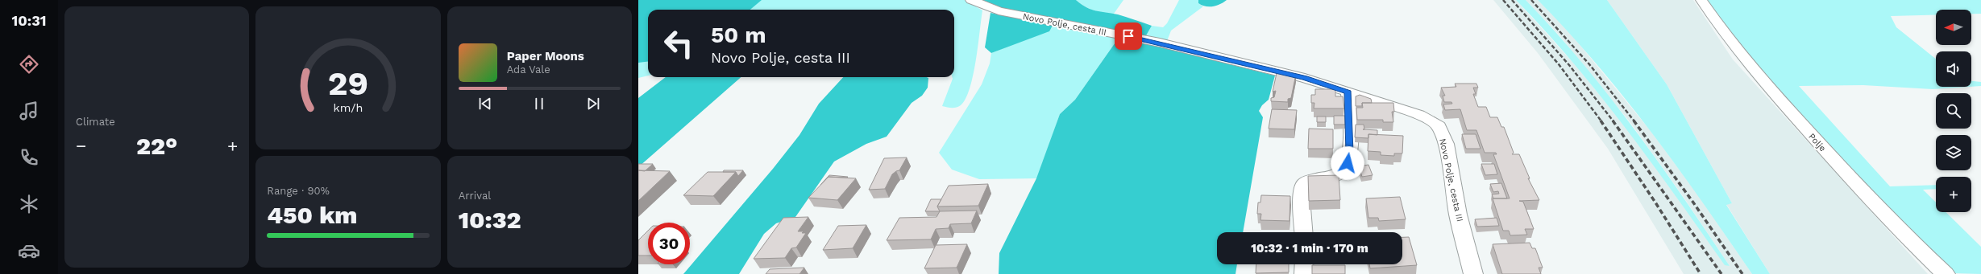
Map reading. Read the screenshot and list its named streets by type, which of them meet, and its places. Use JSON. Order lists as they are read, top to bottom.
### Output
{
  "streets": {
    "street": ["Novo Polje, cesta III", "Polje"]
  },
  "north": "left",
  "page": {
    "tabs": "10:31",
    "tile": [
      "Climate",
      ["Range · 90%", "450 km"],
      ["Arrival", "10:32"]
    ],
    "map_buttons": "+",
    "turn": ["50 m", "Novo Polje, cesta III"],
    "song": ["Paper Moons", "Ada Vale"],
    "heat": ["−", "22°", "+"],
    "limit": "30",
    "trip": "10:32 · 1 min · 170 m",
    "gauge": ["29", "km/h"]
  }
}
